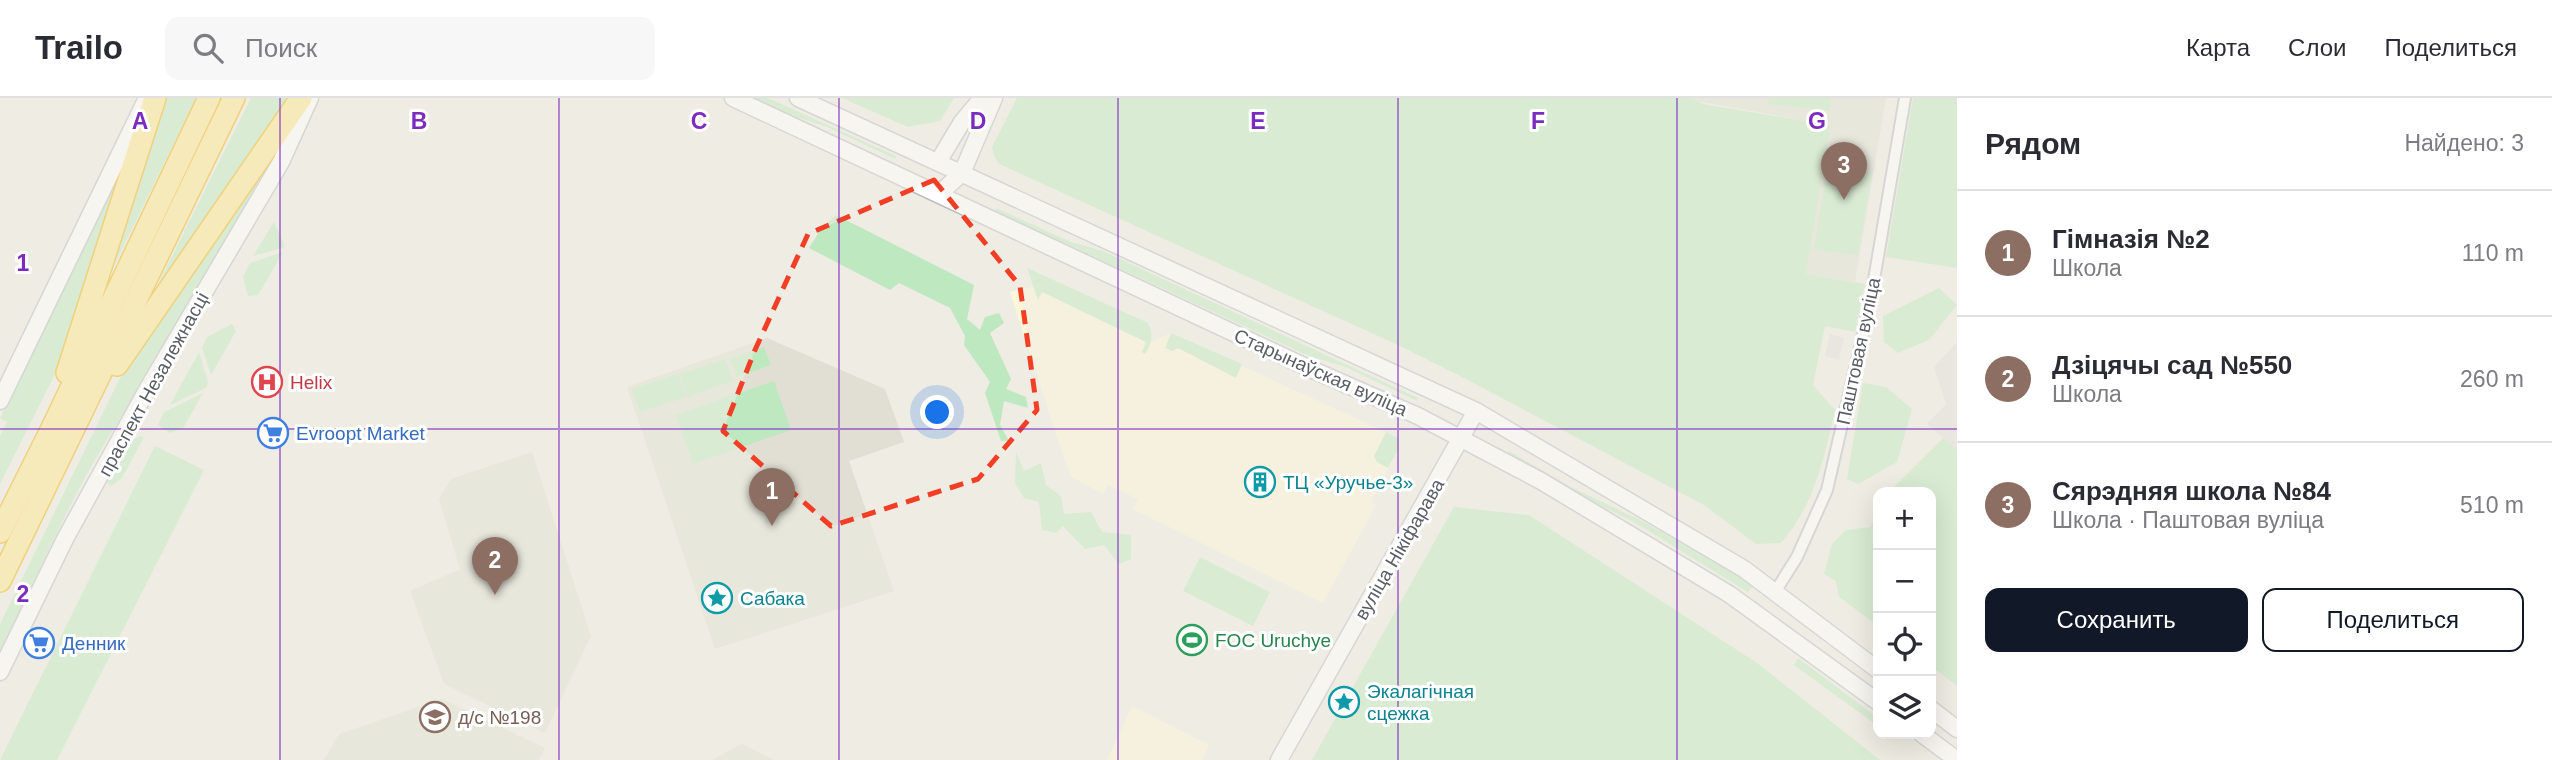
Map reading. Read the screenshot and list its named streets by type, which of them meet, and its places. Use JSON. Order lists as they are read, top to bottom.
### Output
{
  "streets": {
    "main road": ["Старынаўская вуліца", "праспект Незалежнасці", "вуліца Нікіфарава"],
    "street": ["Паштовая вуліца"]
  },
  "crossings": [
    ["Паштовая вуліца", "Старынаўская вуліца"],
    ["Старынаўская вуліца", "вуліца Нікіфарава"]
  ],
  "places": {
    "hospital": ["Helix"],
    "supermarket": ["Evroopt Market", "Денник"],
    "building": ["ТЦ «Уручье-3»"],
    "place": ["Сабака", "Экалагічная сцежка"],
    "sports": ["FOC Uruchye"],
    "school or university": ["д/с №198"]
  },
  "page": {
    "header": "Trailo",
    "search": "Поиск",
    "nav": ["Карта", "Слои", "Поделиться"],
    "heading": ["Рядом", "Найдено: 3"],
    "pins": ["3", "1", "2"],
    "list": [
      {
        "mark": "1",
        "name": "Гімназія №2",
        "note": "Школа",
        "value": "110 m"
      },
      {
        "mark": "2",
        "name": "Дзіцячы сад №550",
        "note": "Школа",
        "value": "260 m"
      },
      {
        "mark": "3",
        "name": "Сярэдняя школа №84",
        "note": "Школа · Паштовая вуліца",
        "value": "510 m"
      }
    ],
    "map_buttons": ["+", "−"],
    "buttons": ["Сохранить", "Поделиться"]
  },
  "grid": {
    "columns": [
      "A",
      "B",
      "C",
      "D",
      "E",
      "F",
      "G"
    ],
    "rows": ["1", "2"]
  }
}
